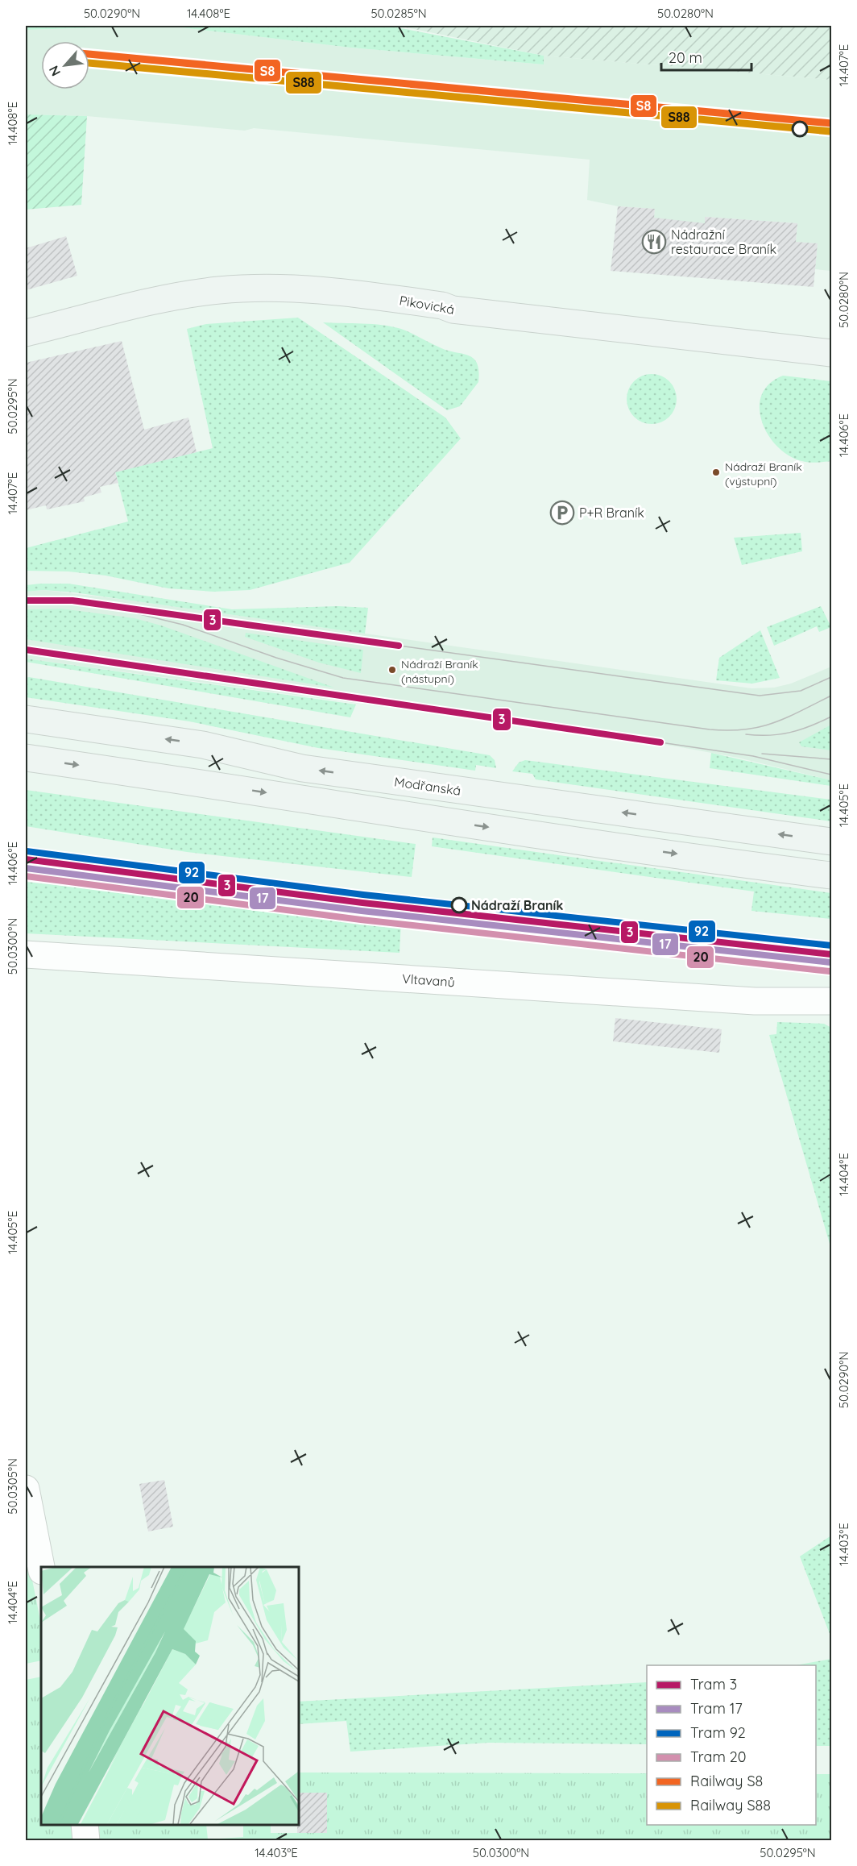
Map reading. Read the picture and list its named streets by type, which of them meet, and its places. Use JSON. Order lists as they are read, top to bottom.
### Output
{
  "streets": {
    "main road": ["Pikovická", "Modřanská"],
    "street": ["Vltavanů"]
  },
  "places": {
    "restaurant": ["Nádražní restaurace Braník"],
    "other": ["Nádraží Braník (výstupní)", "Nádraží Braník (nástupní)", "Nádraží Braník"],
    "parking": ["P+R Braník"]
  },
  "lines": [
    "rail line S8",
    "rail line S88",
    "tram line 3",
    "tram line 92",
    "tram line 17",
    "tram line 20"
  ],
  "legend": [
    "Tram 3",
    "Tram 17",
    "Tram 92",
    "Tram 20",
    "Railway S8",
    "Railway S88"
  ],
  "scale_bar": "20 m",
  "north": "bottom left",
  "coordinates": [
    "50.0290°N",
    "14.408°E",
    "50.0285°N",
    "50.0280°N",
    "14.407°E",
    "50.0295°N",
    "14.406°E",
    "14.405°E",
    "50.0300°N",
    "14.404°E",
    "50.0305°N",
    "14.403°E"
  ]
}
